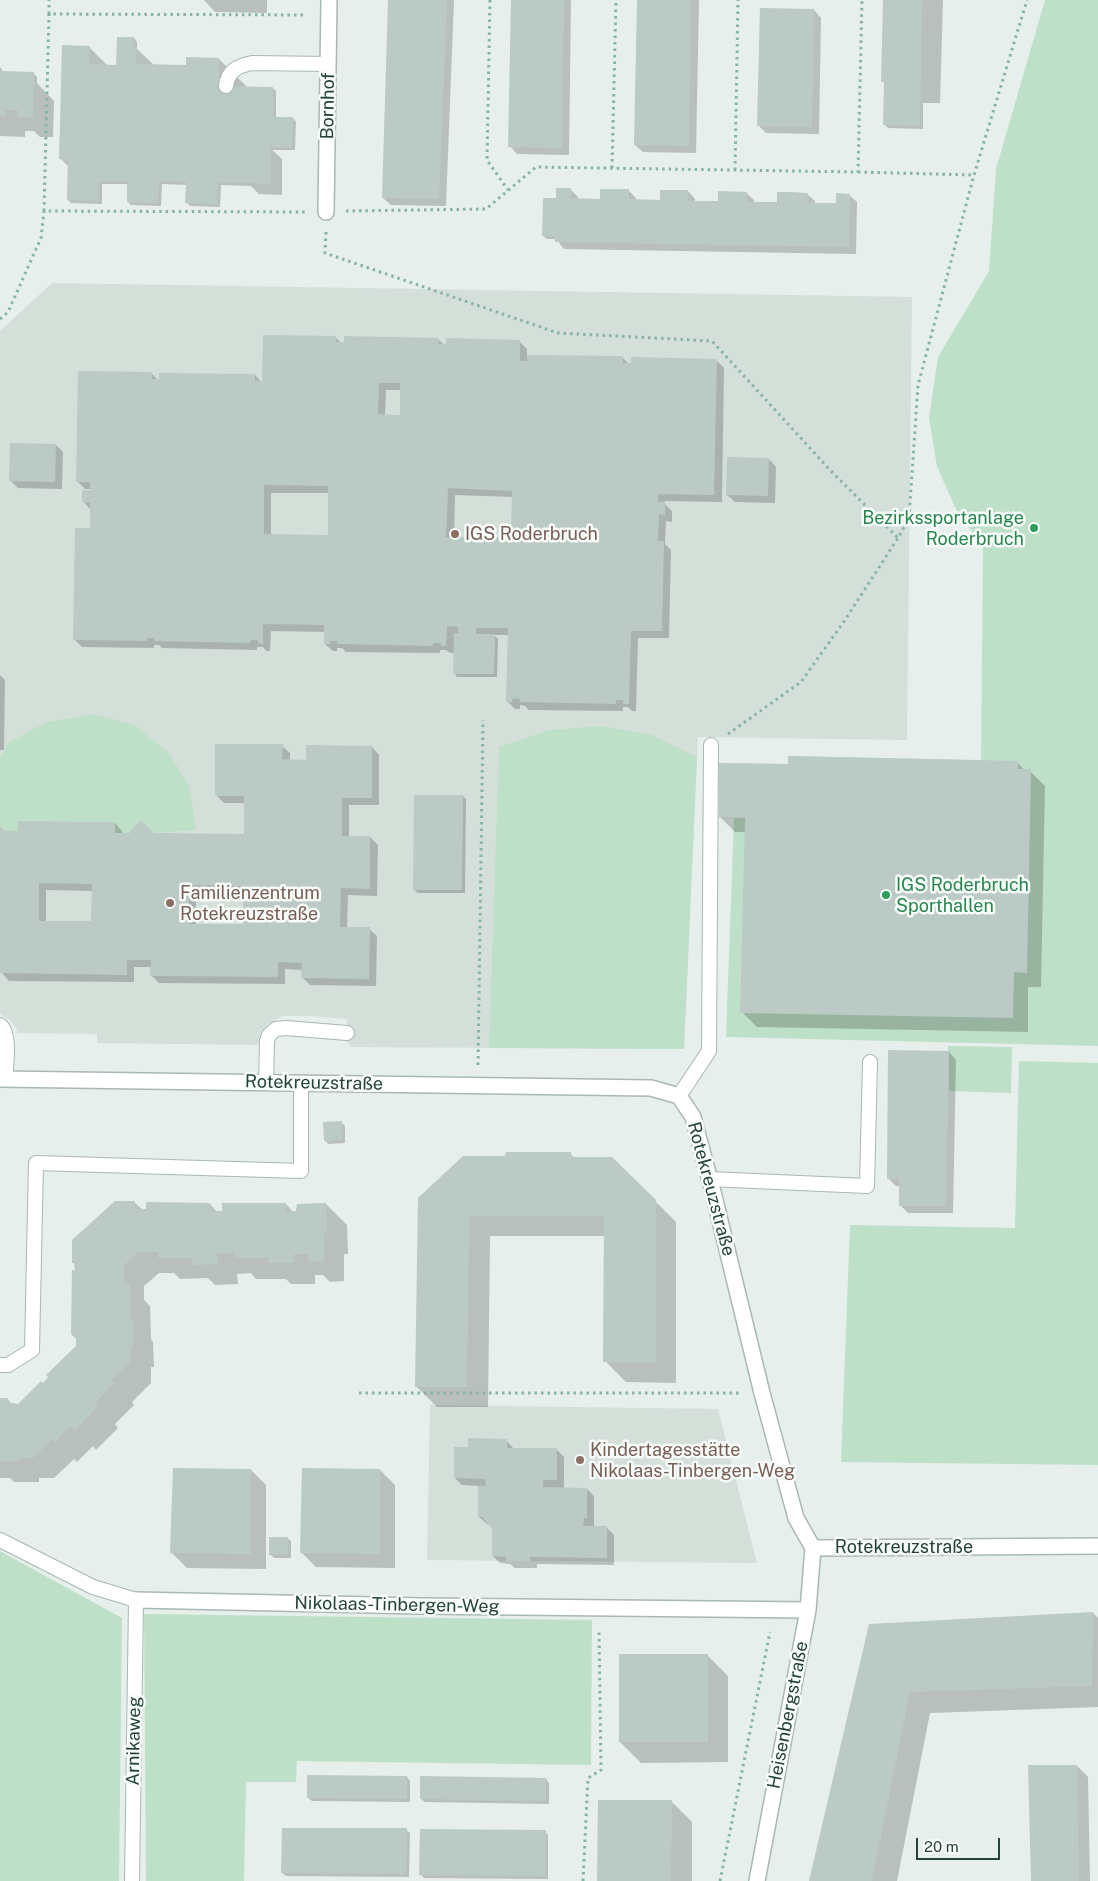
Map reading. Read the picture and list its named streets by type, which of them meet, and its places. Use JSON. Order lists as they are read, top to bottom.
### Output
{
  "streets": {
    "street": [
      "Bornhof",
      "Rotekreuzstraße",
      "Nikolaas-Tinbergen-Weg",
      "Heisenbergstraße"
    ],
    "lane": ["Arnikaweg"]
  },
  "crossings": [
    ["Rotekreuzstraße", "Heisenbergstraße"],
    ["Nikolaas-Tinbergen-Weg", "Heisenbergstraße"],
    ["Nikolaas-Tinbergen-Weg", "Arnikaweg"]
  ],
  "places": [
    "Bezirkssportanlage Roderbruch",
    "IGS Roderbruch",
    "IGS Roderbruch Sporthallen",
    "Familienzentrum Rotekreuzstraße",
    "Kindertagesstätte Nikolaas-Tinbergen-Weg"
  ],
  "scale_bar": "20 m"
}
